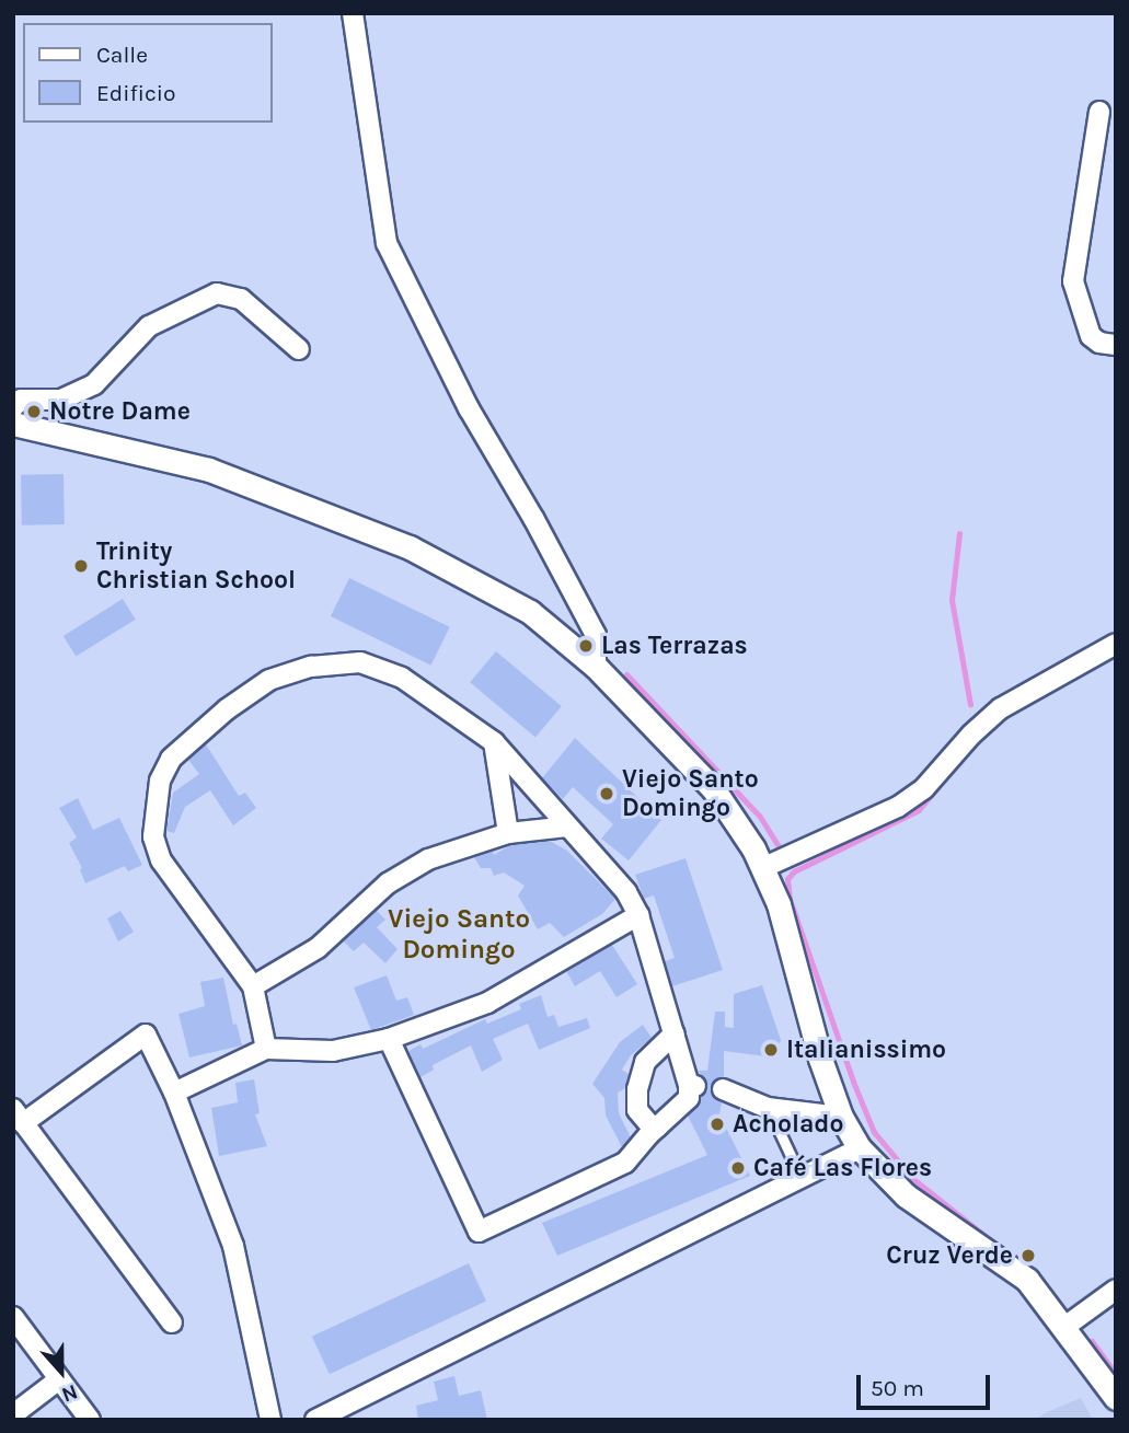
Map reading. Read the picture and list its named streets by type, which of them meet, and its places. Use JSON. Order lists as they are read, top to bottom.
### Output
{
  "districts": ["Viejo Santo Domingo"],
  "places": [
    "Notre Dame",
    "Trinity Christian School",
    "Las Terrazas",
    "Viejo Santo Domingo",
    "Italianissimo",
    "Acholado",
    "Café Las Flores",
    "Cruz Verde"
  ],
  "legend": ["Calle", "Edificio"],
  "scale_bar": "50 m",
  "north": "bottom"
}
